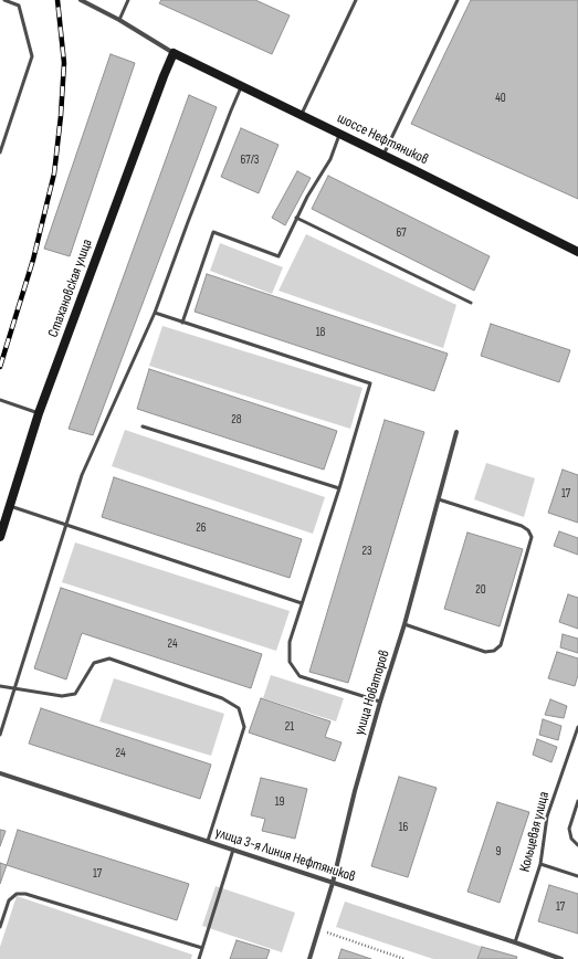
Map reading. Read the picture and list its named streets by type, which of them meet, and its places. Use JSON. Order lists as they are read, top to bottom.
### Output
{
  "streets": {
    "street": [
      "шоссе Нефтяников",
      "Стахановская улица",
      "улица Новаторов",
      "улица 3-я Линия Нефтяников"
    ],
    "lane": ["Кольцевая улица"]
  },
  "crossings": [
    ["шоссе Нефтяников", "Стахановская улица"],
    ["улица Новаторов", "улица 3-я Линия Нефтяников"],
    ["Кольцевая улица", "улица 3-я Линия Нефтяников"]
  ],
  "house_numbers": [
    "40",
    "67/3",
    "67",
    "18",
    "28",
    "17",
    "26",
    "23",
    "20",
    "24",
    "21",
    "24",
    "19",
    "16",
    "9",
    "17",
    "17"
  ]
}
